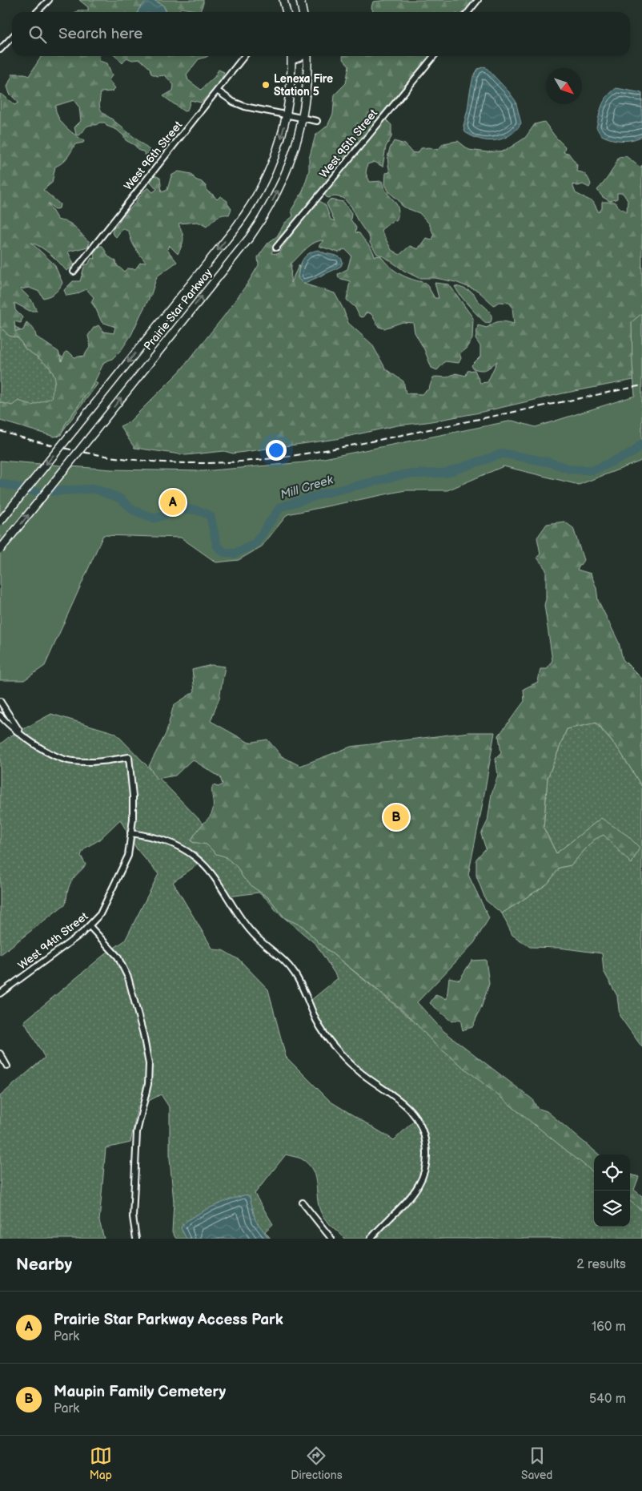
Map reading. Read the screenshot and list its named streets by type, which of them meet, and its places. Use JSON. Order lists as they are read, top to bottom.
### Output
{
  "streets": {
    "main road": ["Prairie Star Parkway"],
    "street": ["West 95th Street", "West 96th Street", "West 94th Street"]
  },
  "water": ["Mill Creek"],
  "places": ["Lenexa Fire Station 5"],
  "north": "bottom right",
  "page": {
    "search": "Search here",
    "pins": ["A", "B"],
    "heading": ["Nearby", "2 results"],
    "list": [
      {
        "mark": "A",
        "name": "Prairie Star Parkway Access Park",
        "note": "Park",
        "value": "160 m"
      },
      {
        "mark": "B",
        "name": "Maupin Family Cemetery",
        "note": "Park",
        "value": "540 m"
      }
    ],
    "nav": ["Map", "Directions", "Saved"]
  }
}
